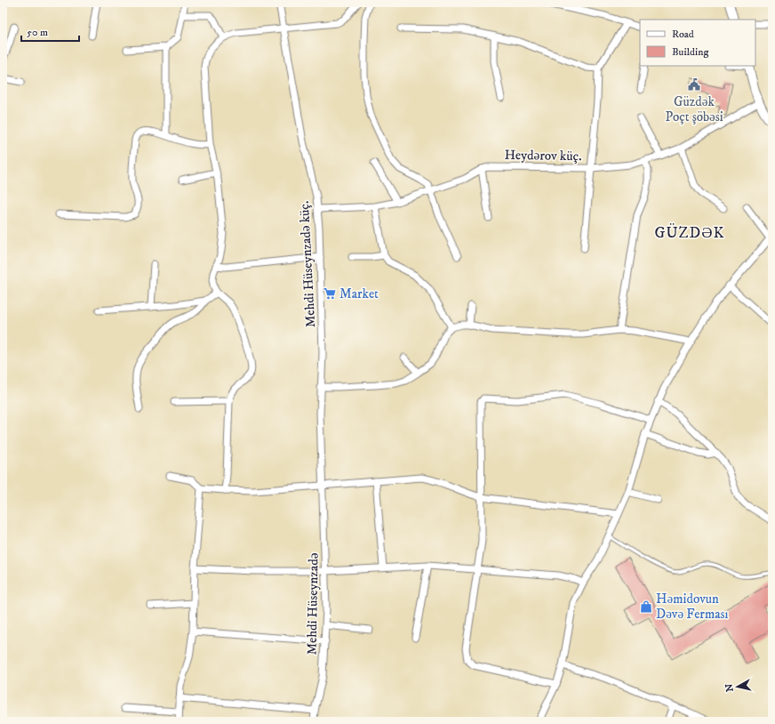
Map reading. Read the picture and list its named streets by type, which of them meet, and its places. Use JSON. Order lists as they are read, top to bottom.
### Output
{
  "streets": {
    "street": ["Heydərov küç.", "Mehdi Hüseynzadə küç.", "Mehdi Hüseynzadə"]
  },
  "crossings": [
    ["Heydərov küç.", "Mehdi Hüseynzadə küç."],
    ["Mehdi Hüseynzadə küç.", "Mehdi Hüseynzadə"]
  ],
  "districts": ["GÜZDƏK"],
  "places": {
    "public building": ["Güzdək Poçt şöbəsi"],
    "supermarket": ["Market"],
    "shop": ["Həmidovun Dəvə Ferması"]
  },
  "legend": ["Road", "Building"],
  "scale_bar": "50 m",
  "north": "left"
}
